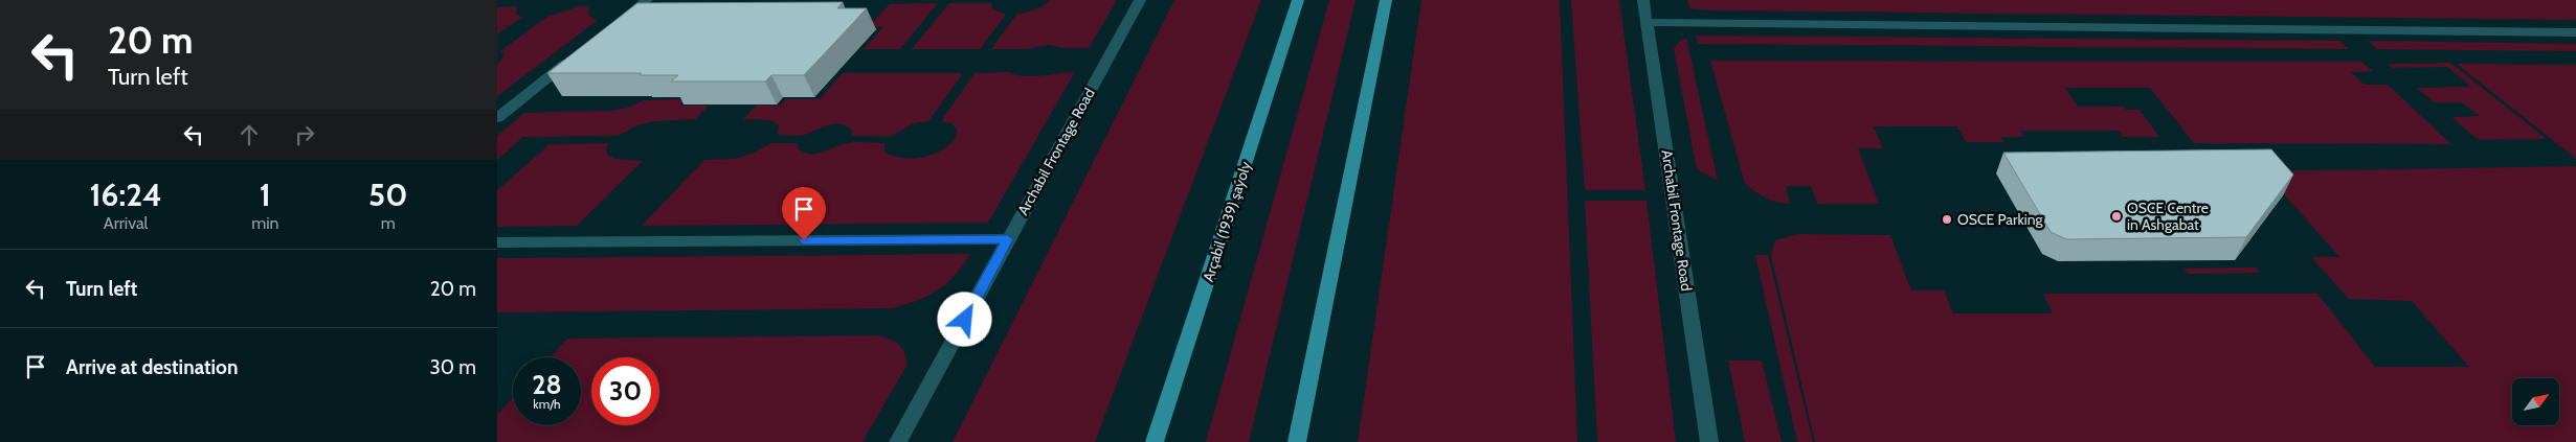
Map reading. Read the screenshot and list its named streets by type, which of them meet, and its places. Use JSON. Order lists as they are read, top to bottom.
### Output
{
  "streets": {
    "main road": ["Arçabil (1939) şaýoly"],
    "street": ["Archabil Frontage Road"]
  },
  "places": ["OSCE Centre in Ashgabat", "OSCE Parking"],
  "north": "top right",
  "page": {
    "turn": ["20 m", "Turn left"],
    "eta": [
      "16:24",
      "Arrival",
      "1",
      "min",
      "50",
      "m"
    ],
    "list": [
      {
        "name": "Turn left",
        "value": "20 m"
      },
      {
        "name": "Arrive at destination",
        "value": "30 m"
      }
    ],
    "speed": "28 km/h",
    "limit": "30"
  }
}
